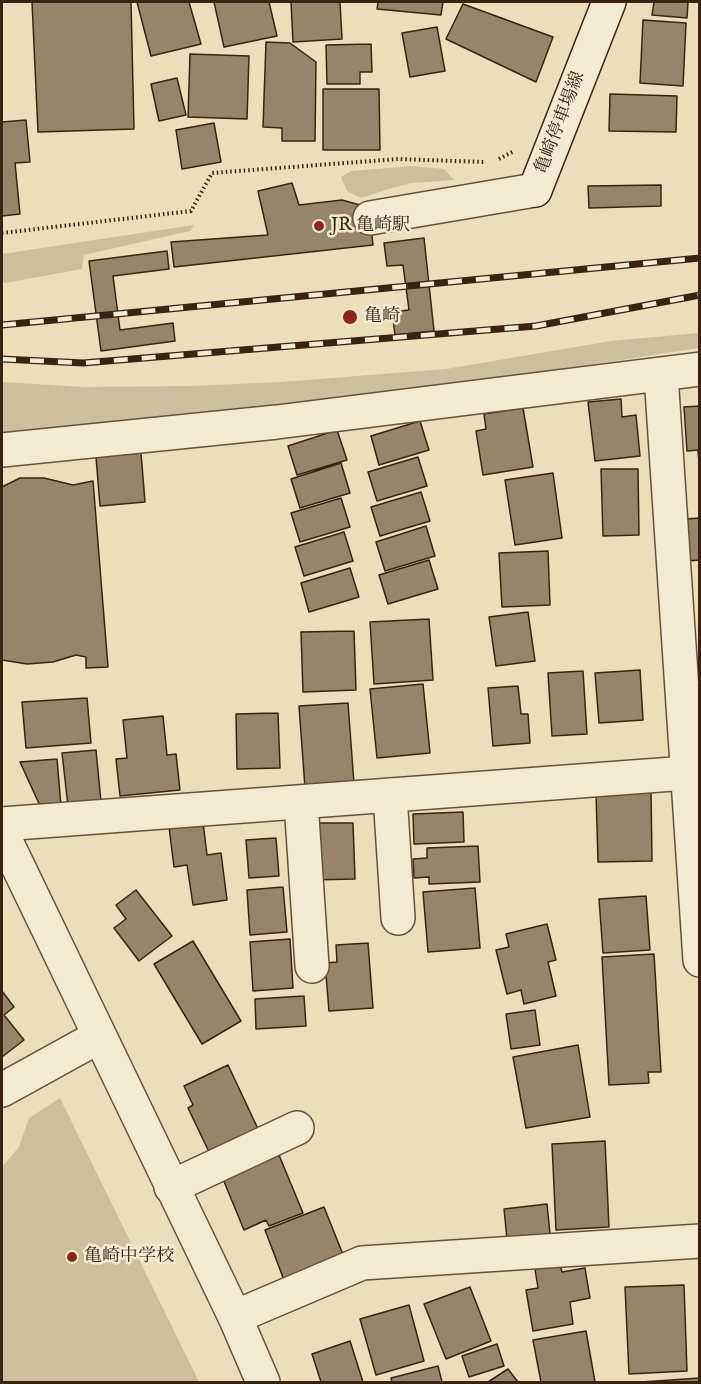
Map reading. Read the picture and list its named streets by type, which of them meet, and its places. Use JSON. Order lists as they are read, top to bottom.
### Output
{
  "streets": {
    "street": ["亀崎停車場線"]
  },
  "places": ["JR 亀崎駅", "亀崎", "亀崎中学校"]
}
